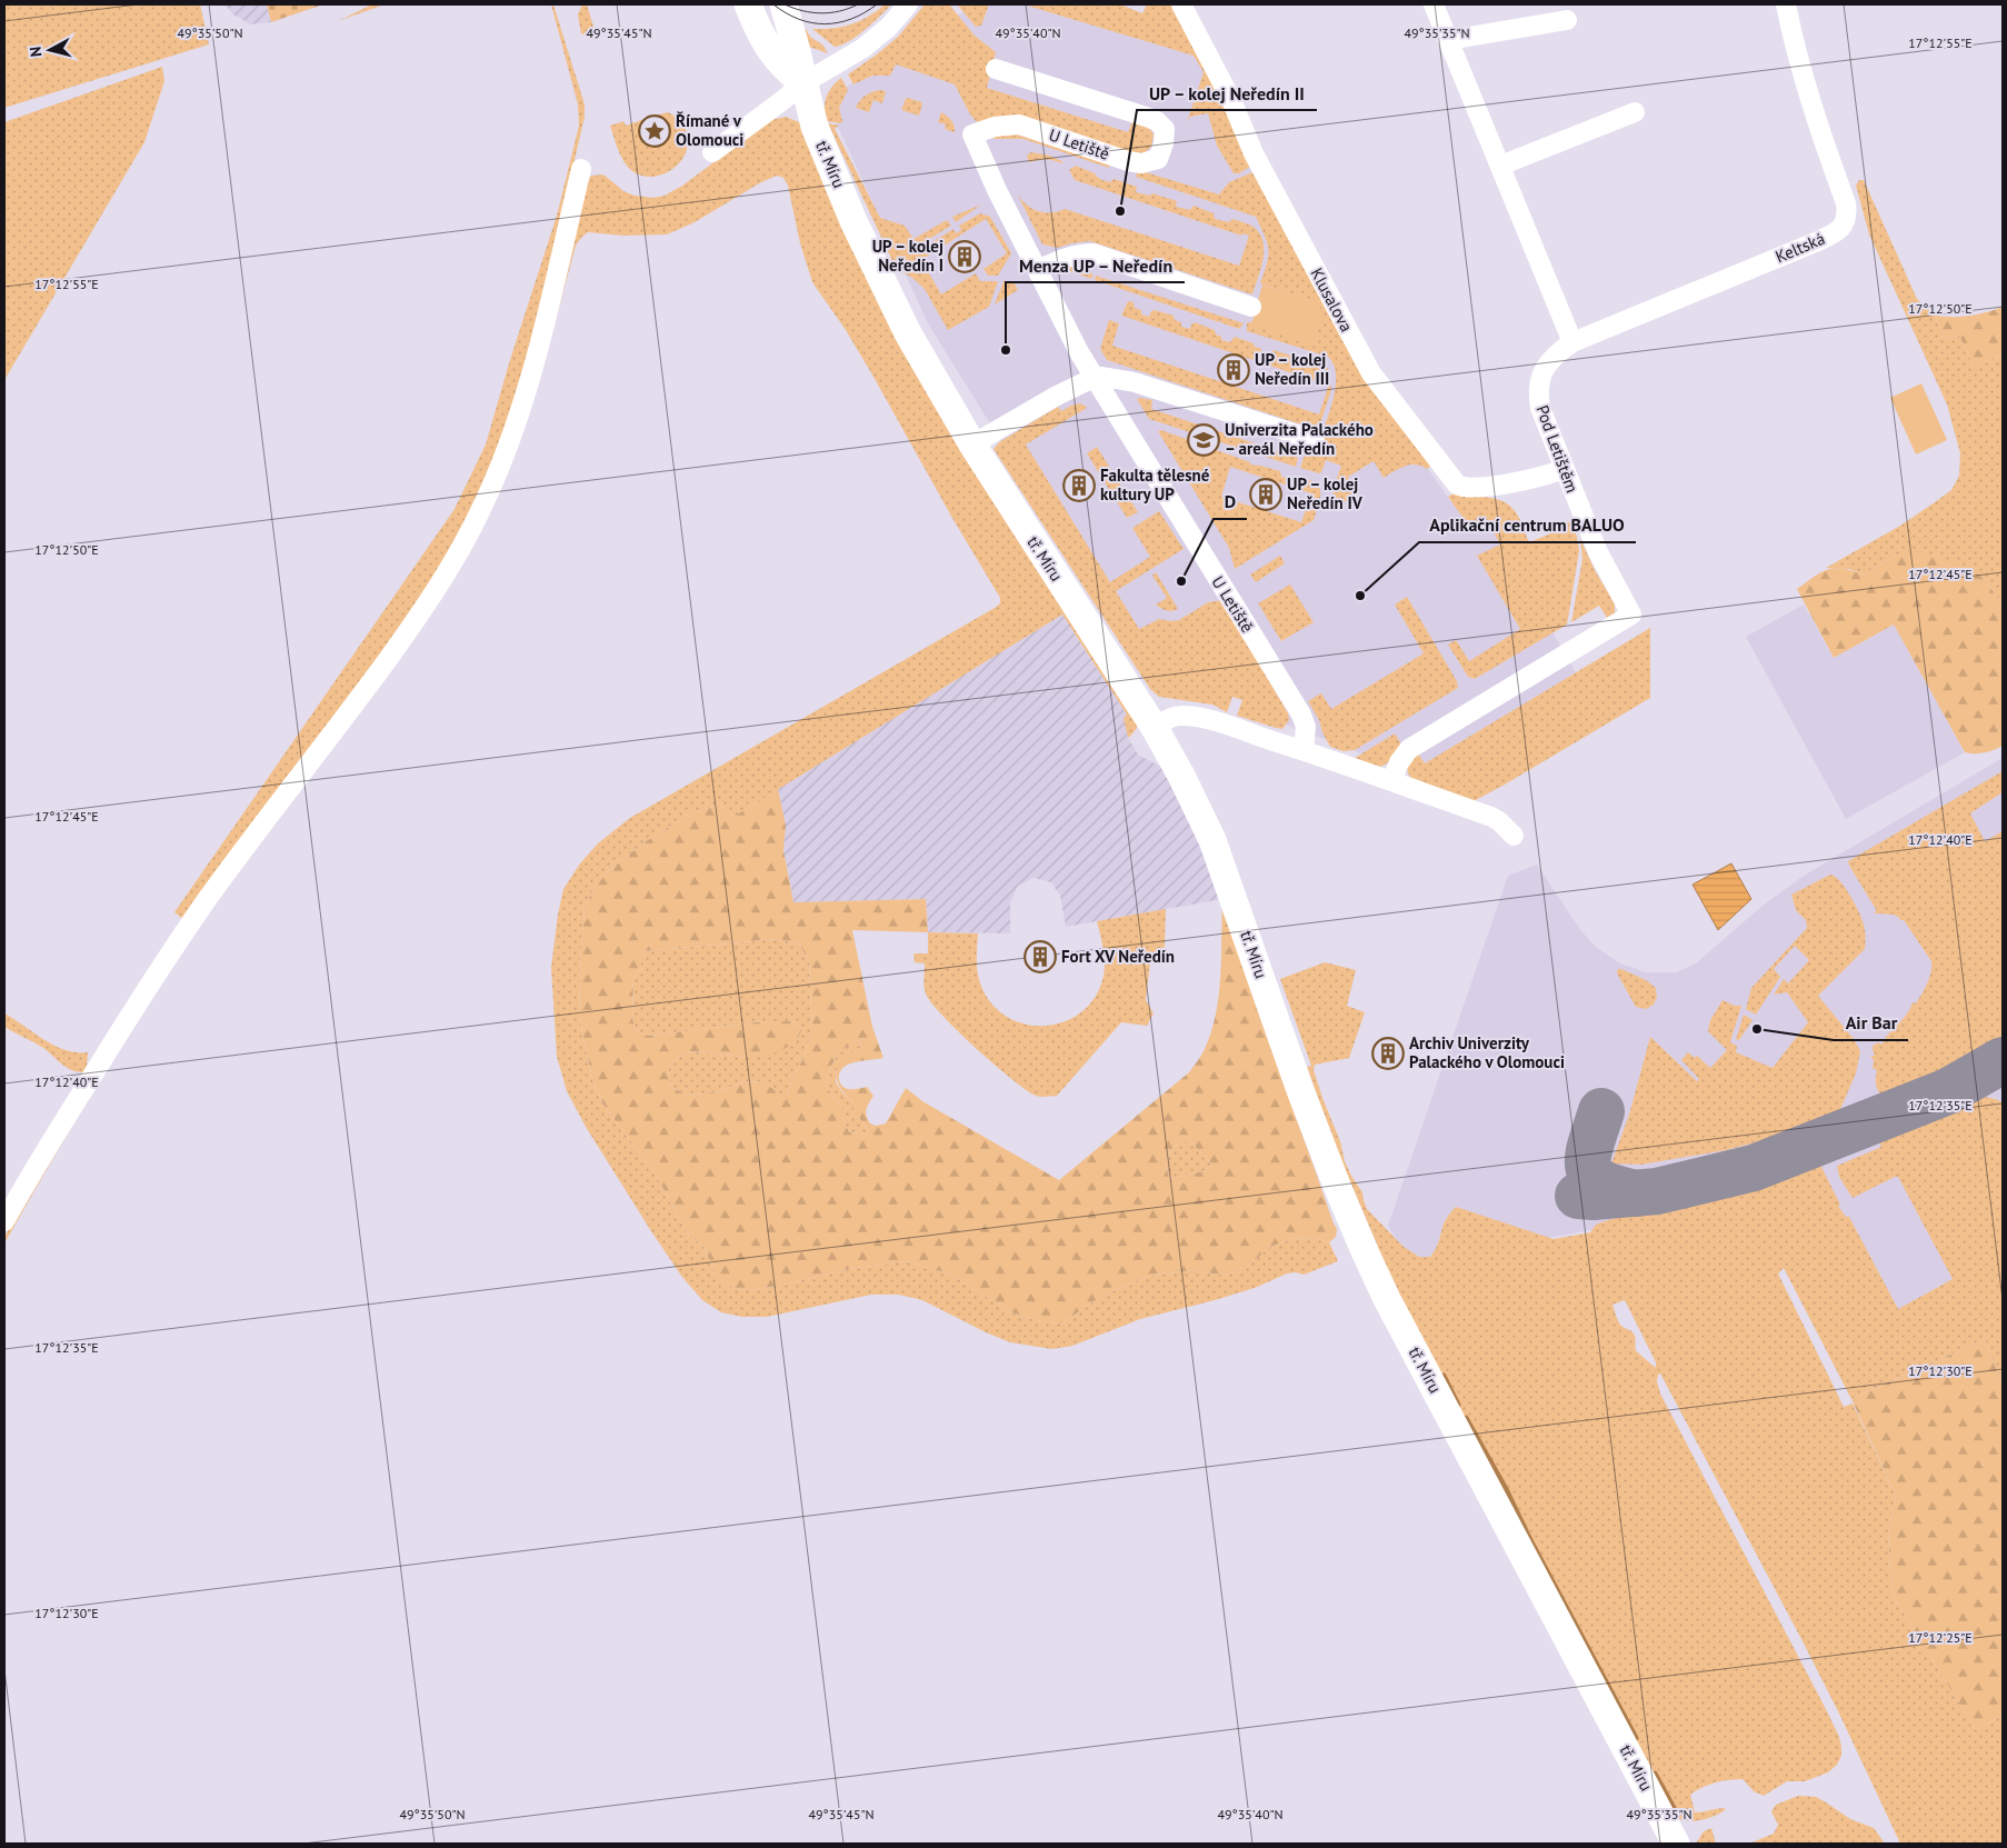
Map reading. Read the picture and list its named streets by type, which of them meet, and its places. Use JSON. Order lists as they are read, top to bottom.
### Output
{
  "streets": {
    "main road": ["tř. Míru"],
    "street": [
      "U Letiště",
      "Keltská",
      "Klusalova",
      "Pod Letištěm"
    ]
  },
  "crossings": [
    ["Keltská", "Pod Letištěm"],
    ["Klusalova", "Pod Letištěm"]
  ],
  "places": {
    "place": ["Římané v Olomouci"],
    "other": [
      "UP – kolej Neředín II",
      "Menza UP – Neředín",
      "D",
      "Aplikační centrum BALUO",
      "Air Bar"
    ],
    "building": [
      "UP – kolej Neředín I",
      "UP – kolej Neředín III",
      "Fakulta tělesné kultury UP",
      "UP – kolej Neředín IV",
      "Fort XV Neředín",
      "Archiv Univerzity Palackého v Olomouci"
    ],
    "school or university": ["Univerzita Palackého – areál Neředín"]
  },
  "north": "left",
  "coordinates": [
    "49°35'50\"N",
    "49°35'45\"N",
    "49°35'40\"N",
    "49°35'35\"N",
    "17°12'55\"E",
    "17°12'50\"E",
    "17°12'45\"E",
    "17°12'40\"E",
    "17°12'35\"E",
    "17°12'30\"E",
    "17°12'25\"E"
  ]
}
